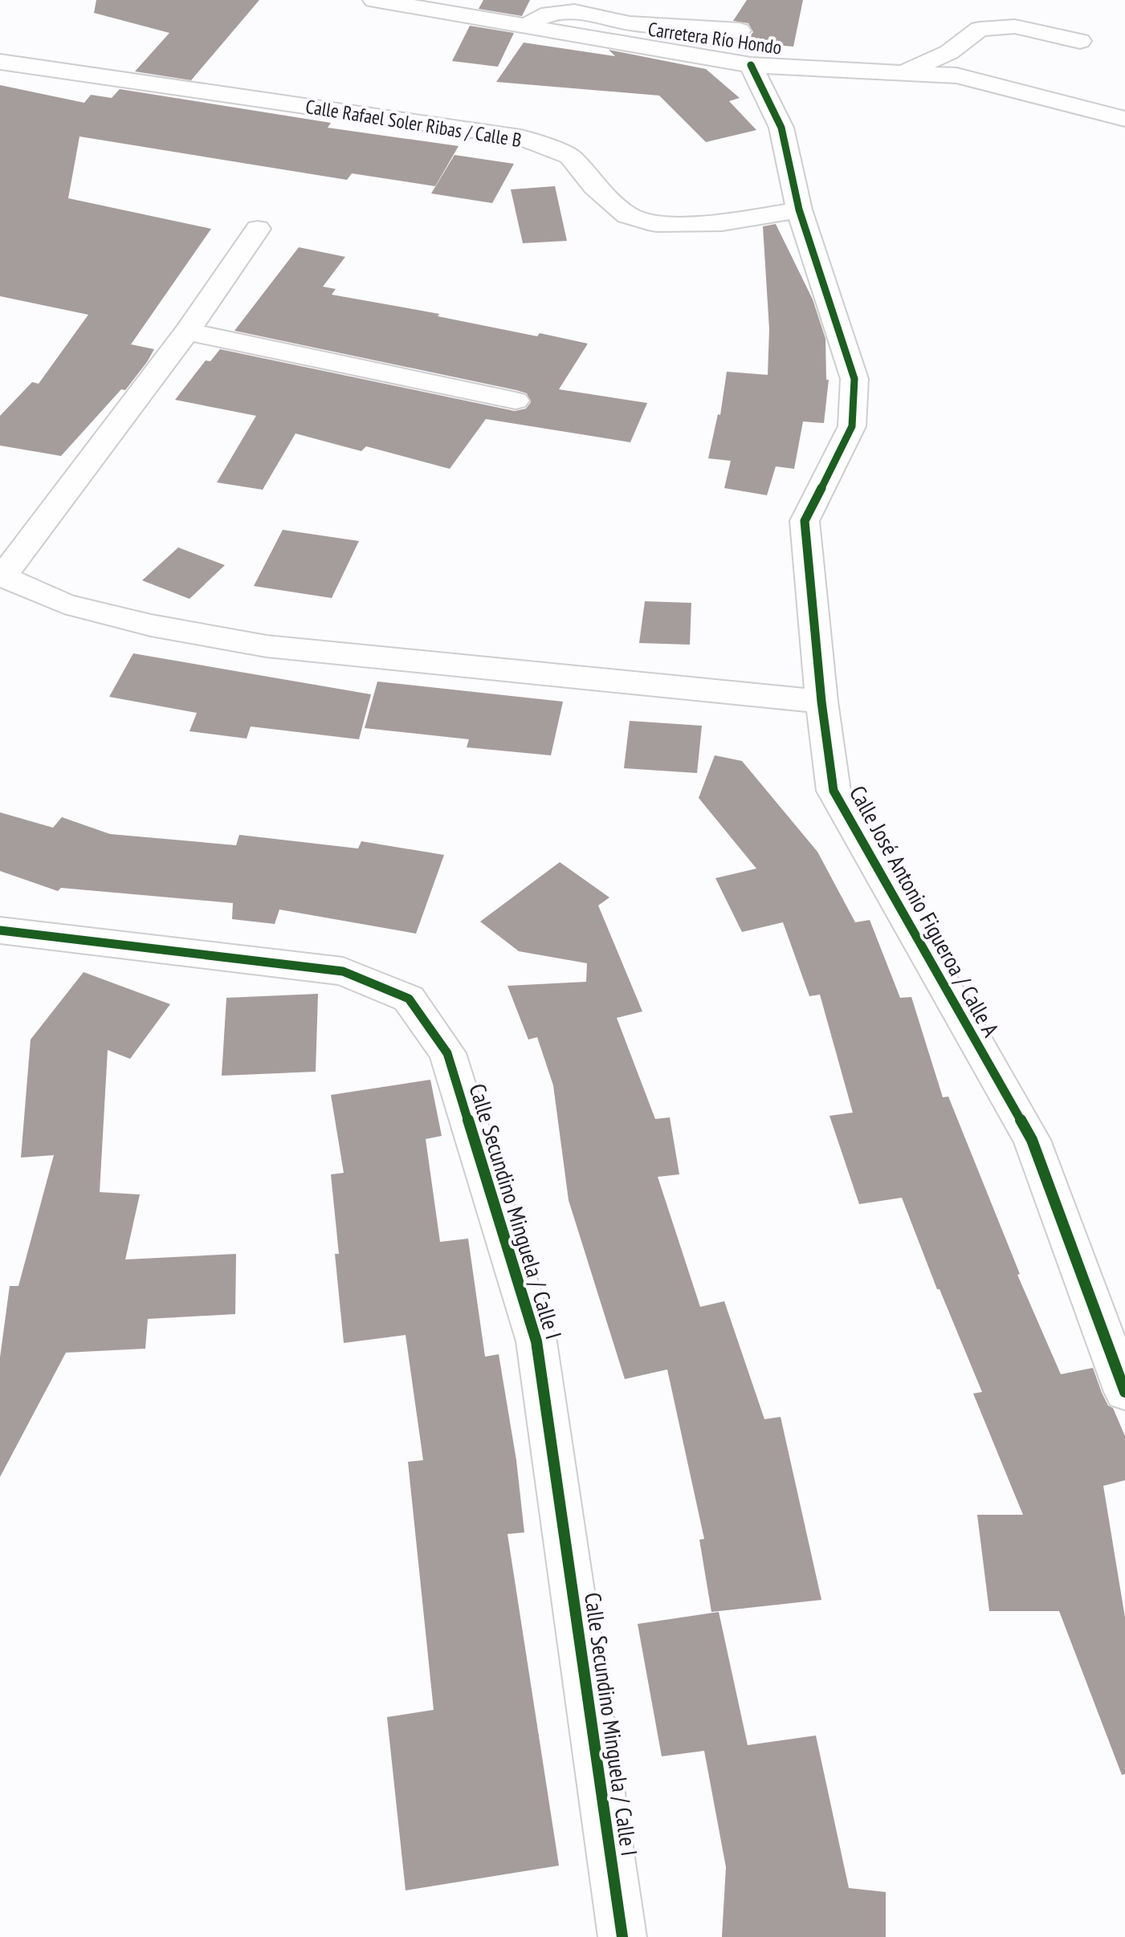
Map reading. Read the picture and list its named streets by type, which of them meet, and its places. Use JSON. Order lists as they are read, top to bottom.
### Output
{
  "streets": {
    "street": [
      "Carretera Río Hondo",
      "Calle Rafael Soler Ribas / Calle B",
      "Calle José Antonio Figueroa / Calle A",
      "Calle Secundino Minguela / Calle I"
    ]
  },
  "crossings": [
    ["Carretera Río Hondo", "Calle José Antonio Figueroa / Calle A"],
    ["Calle Rafael Soler Ribas / Calle B", "Calle José Antonio Figueroa / Calle A"]
  ]
}
